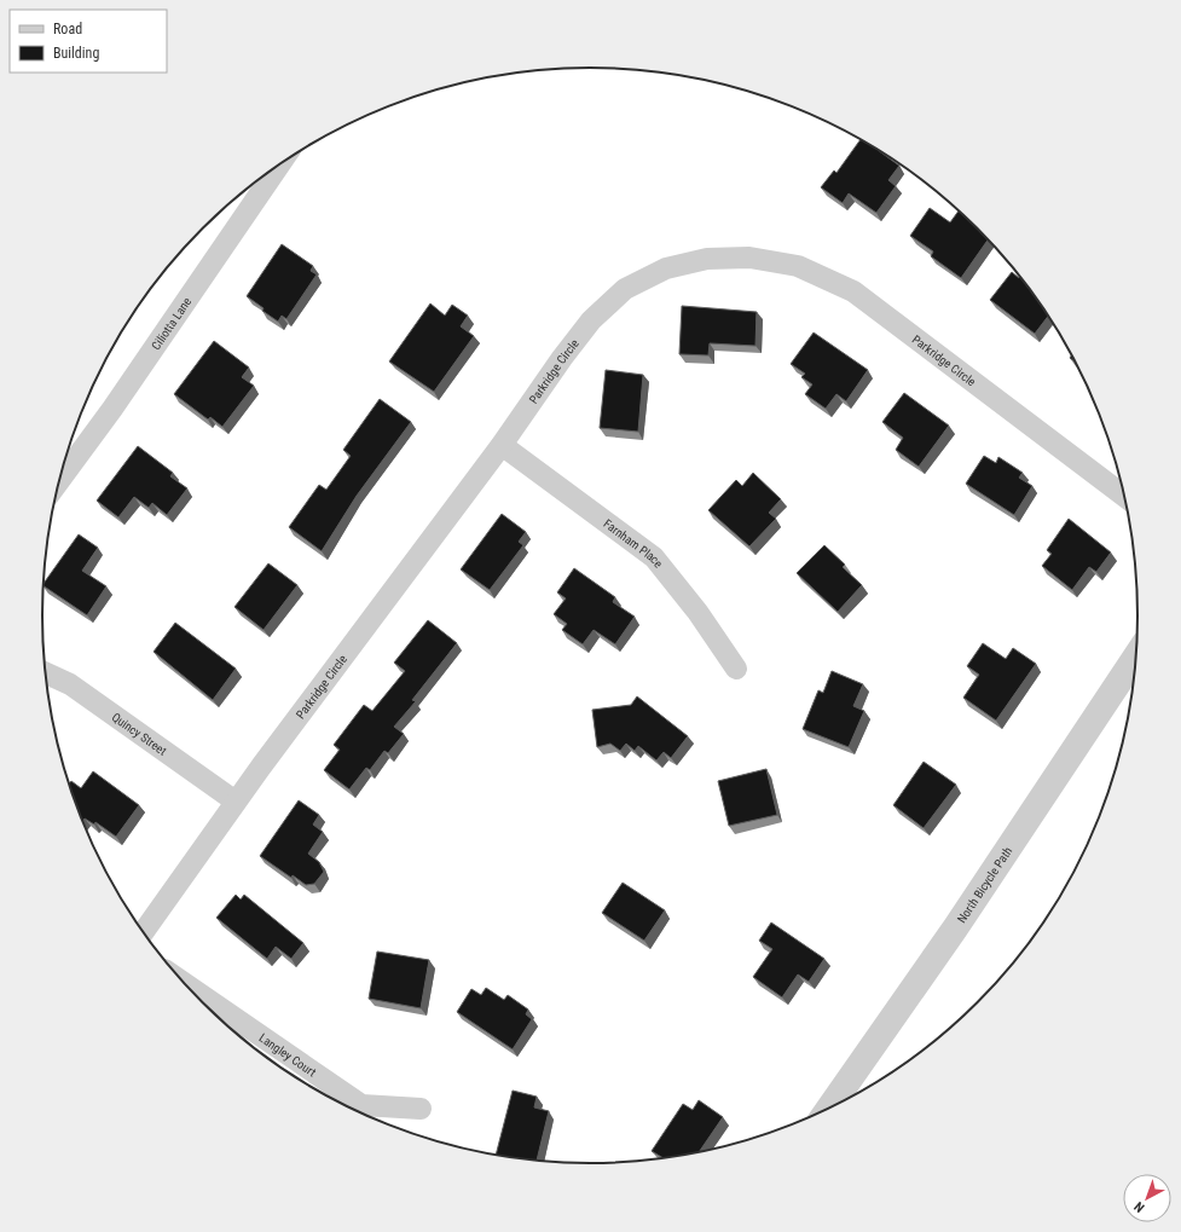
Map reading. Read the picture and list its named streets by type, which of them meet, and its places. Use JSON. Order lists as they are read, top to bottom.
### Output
{
  "streets": {
    "street": [
      "Ciliotta Lane",
      "Parkridge Circle",
      "Farnham Place",
      "Quincy Street",
      "North Bicycle Path",
      "Langley Court"
    ]
  },
  "crossings": [
    ["Parkridge Circle", "Farnham Place"],
    ["Parkridge Circle", "Quincy Street"]
  ],
  "legend": ["Road", "Building"],
  "north": "bottom left"
}
